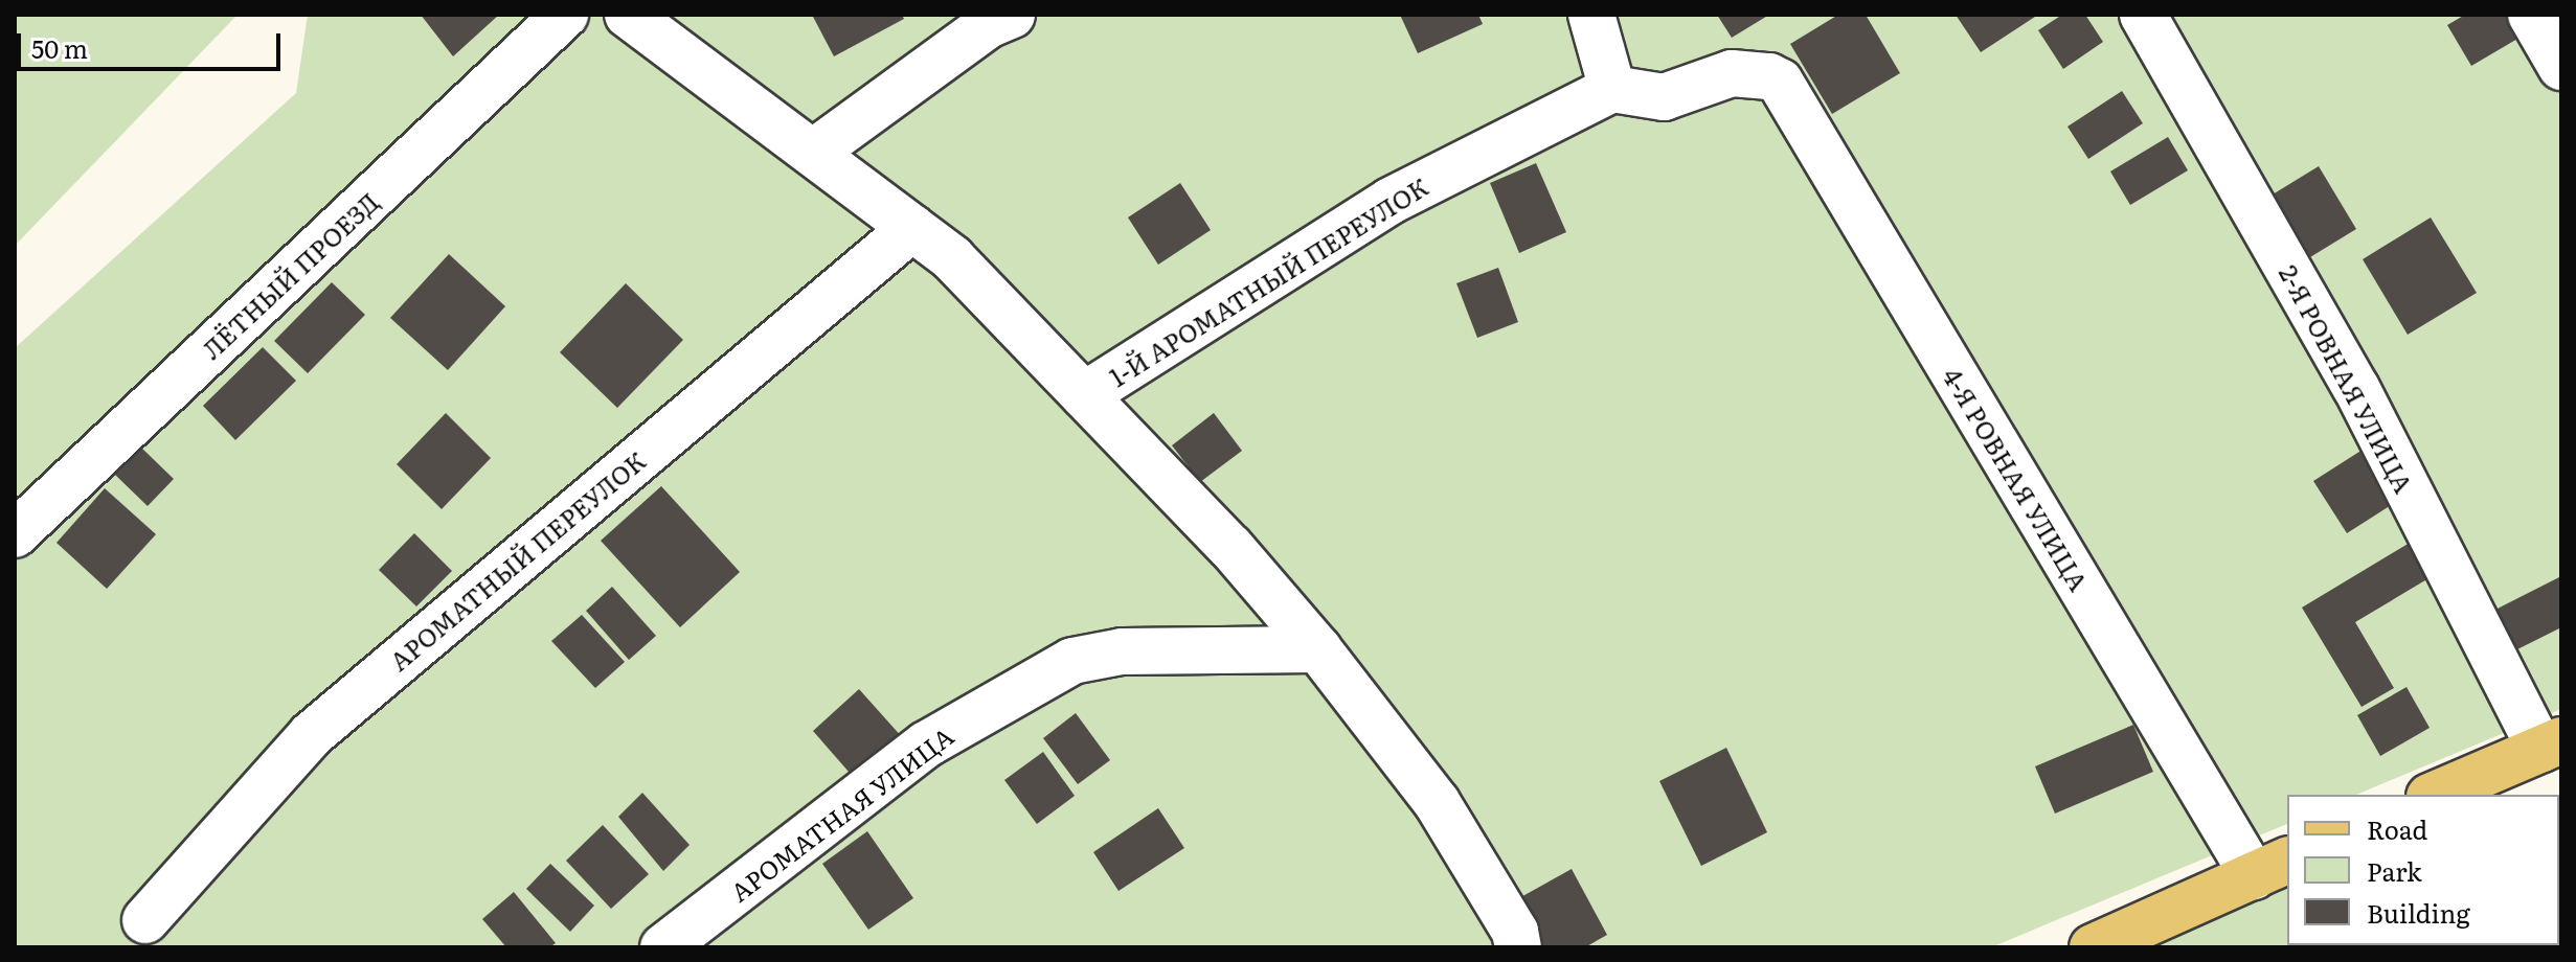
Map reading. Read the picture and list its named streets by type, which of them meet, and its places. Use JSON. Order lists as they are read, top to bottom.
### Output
{
  "streets": {
    "street": [
      "ЛЁТНЫЙ ПРОЕЗД",
      "1-Й АРОМАТНЫЙ ПЕРЕУЛОК",
      "2-Я РОВНАЯ УЛИЦА",
      "4-Я РОВНАЯ УЛИЦА",
      "АРОМАТНЫЙ ПЕРЕУЛОК",
      "АРОМАТНАЯ УЛИЦА"
    ]
  },
  "crossings": [
    ["1-Й АРОМАТНЫЙ ПЕРЕУЛОК", "4-Я РОВНАЯ УЛИЦА"]
  ],
  "legend": ["Road", "Park", "Building"],
  "scale_bar": "50 m"
}
